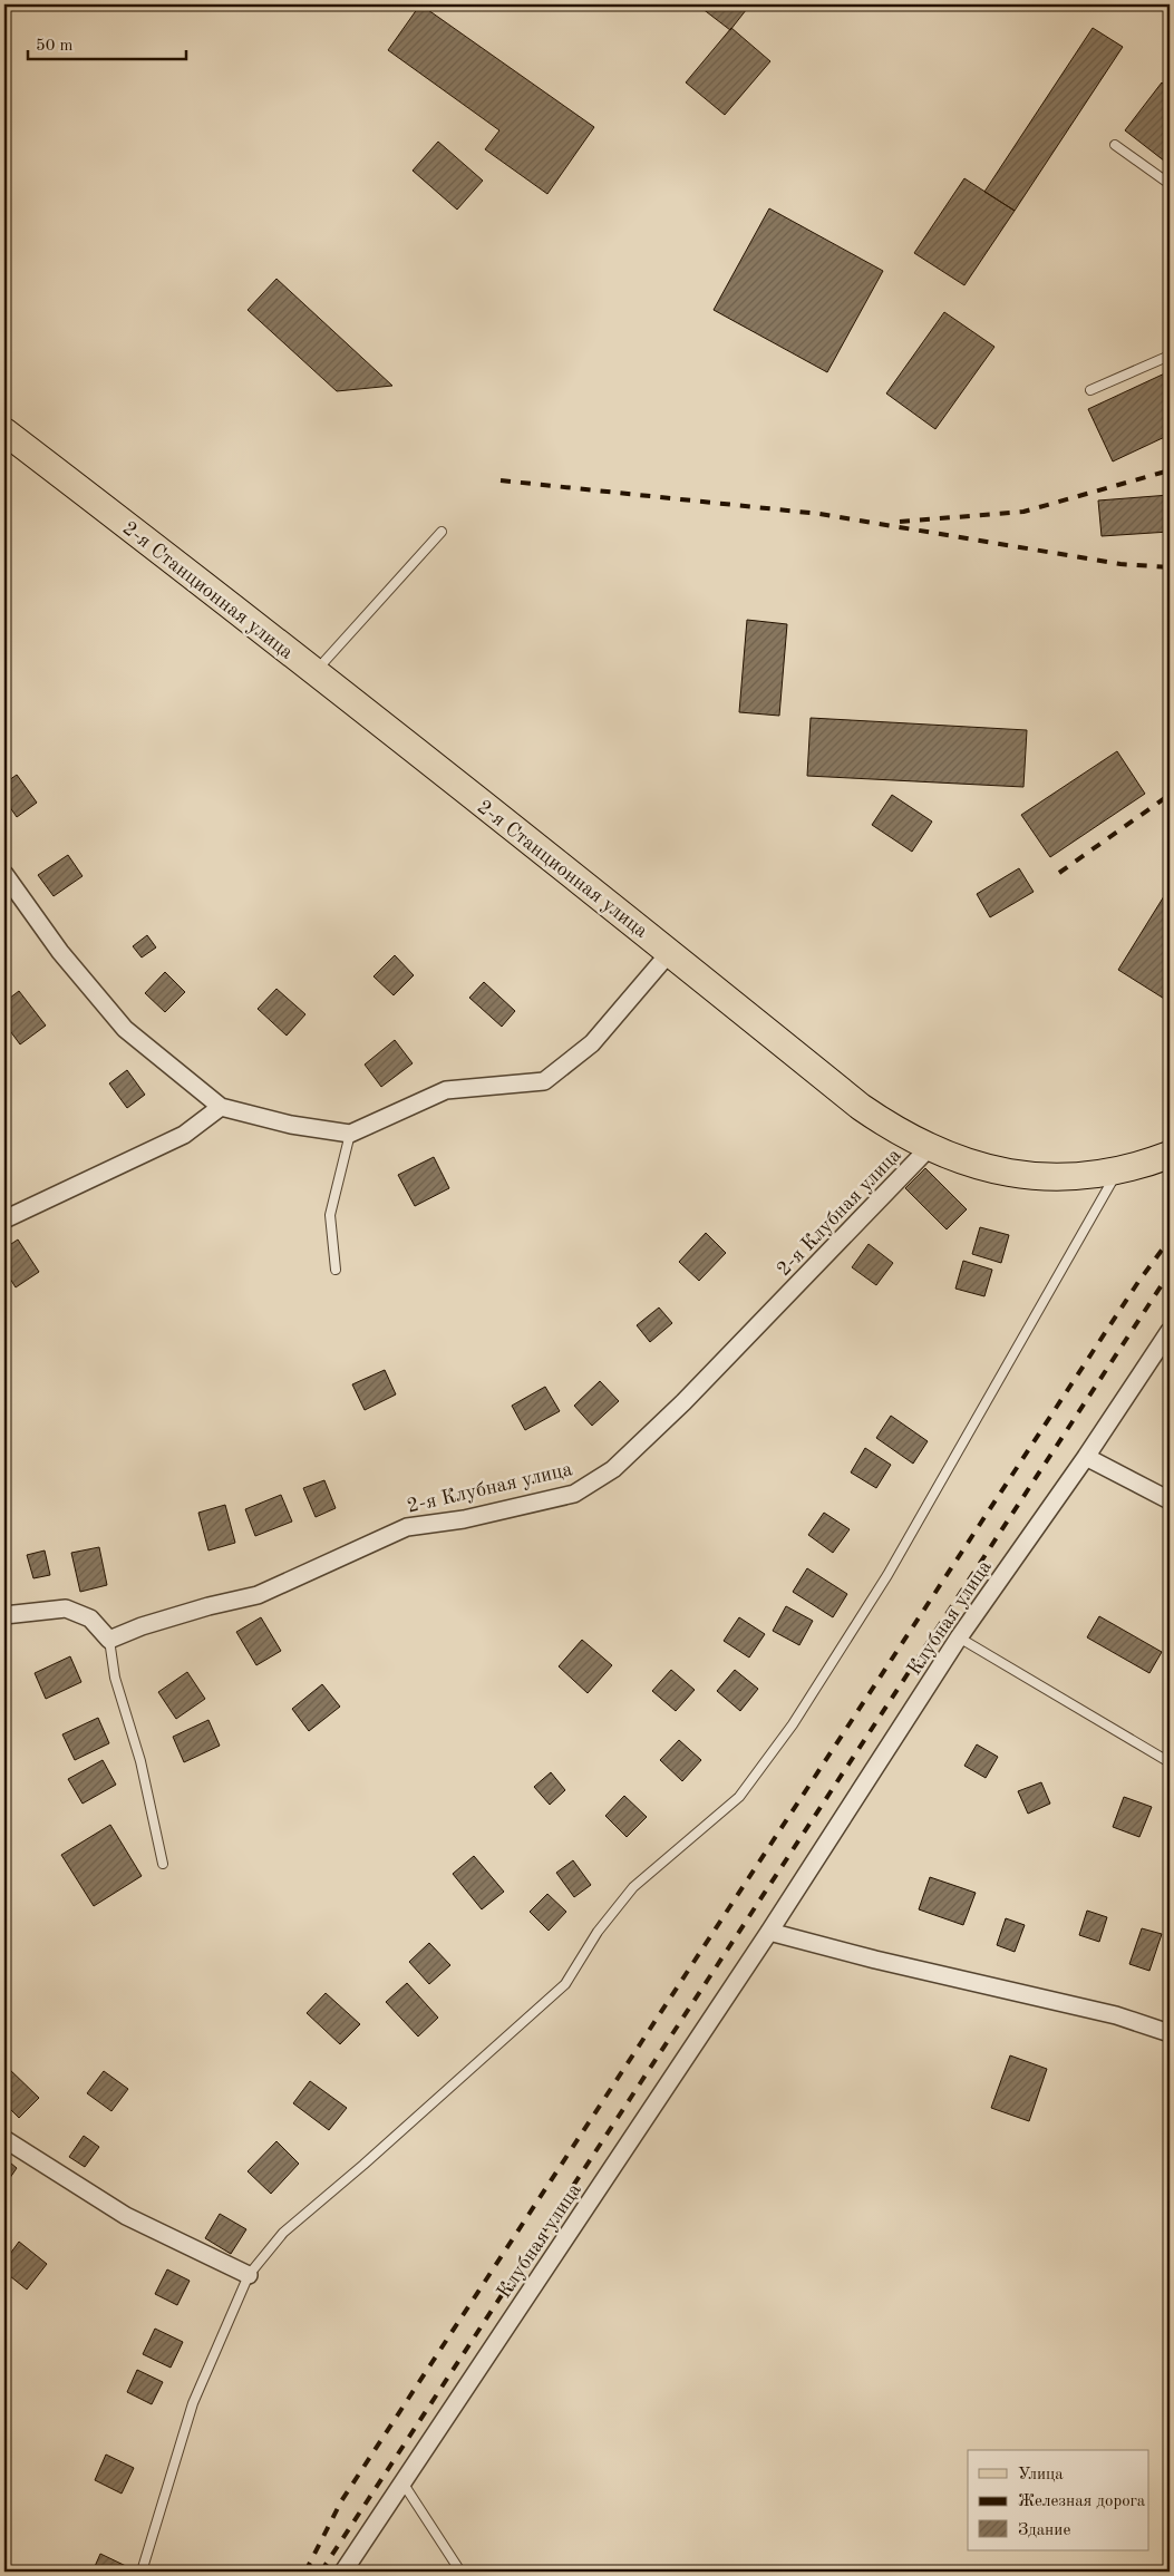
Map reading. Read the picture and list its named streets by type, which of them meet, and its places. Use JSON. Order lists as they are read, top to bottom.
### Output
{
  "streets": {
    "main road": ["2-я Станционная улица"],
    "street": ["2-я Клубная улица", "Клубная улица"]
  },
  "crossings": [
    ["2-я Станционная улица", "2-я Клубная улица"]
  ],
  "legend": ["Улица", "Железная дорога", "Здание"],
  "scale_bar": "50 m"
}
